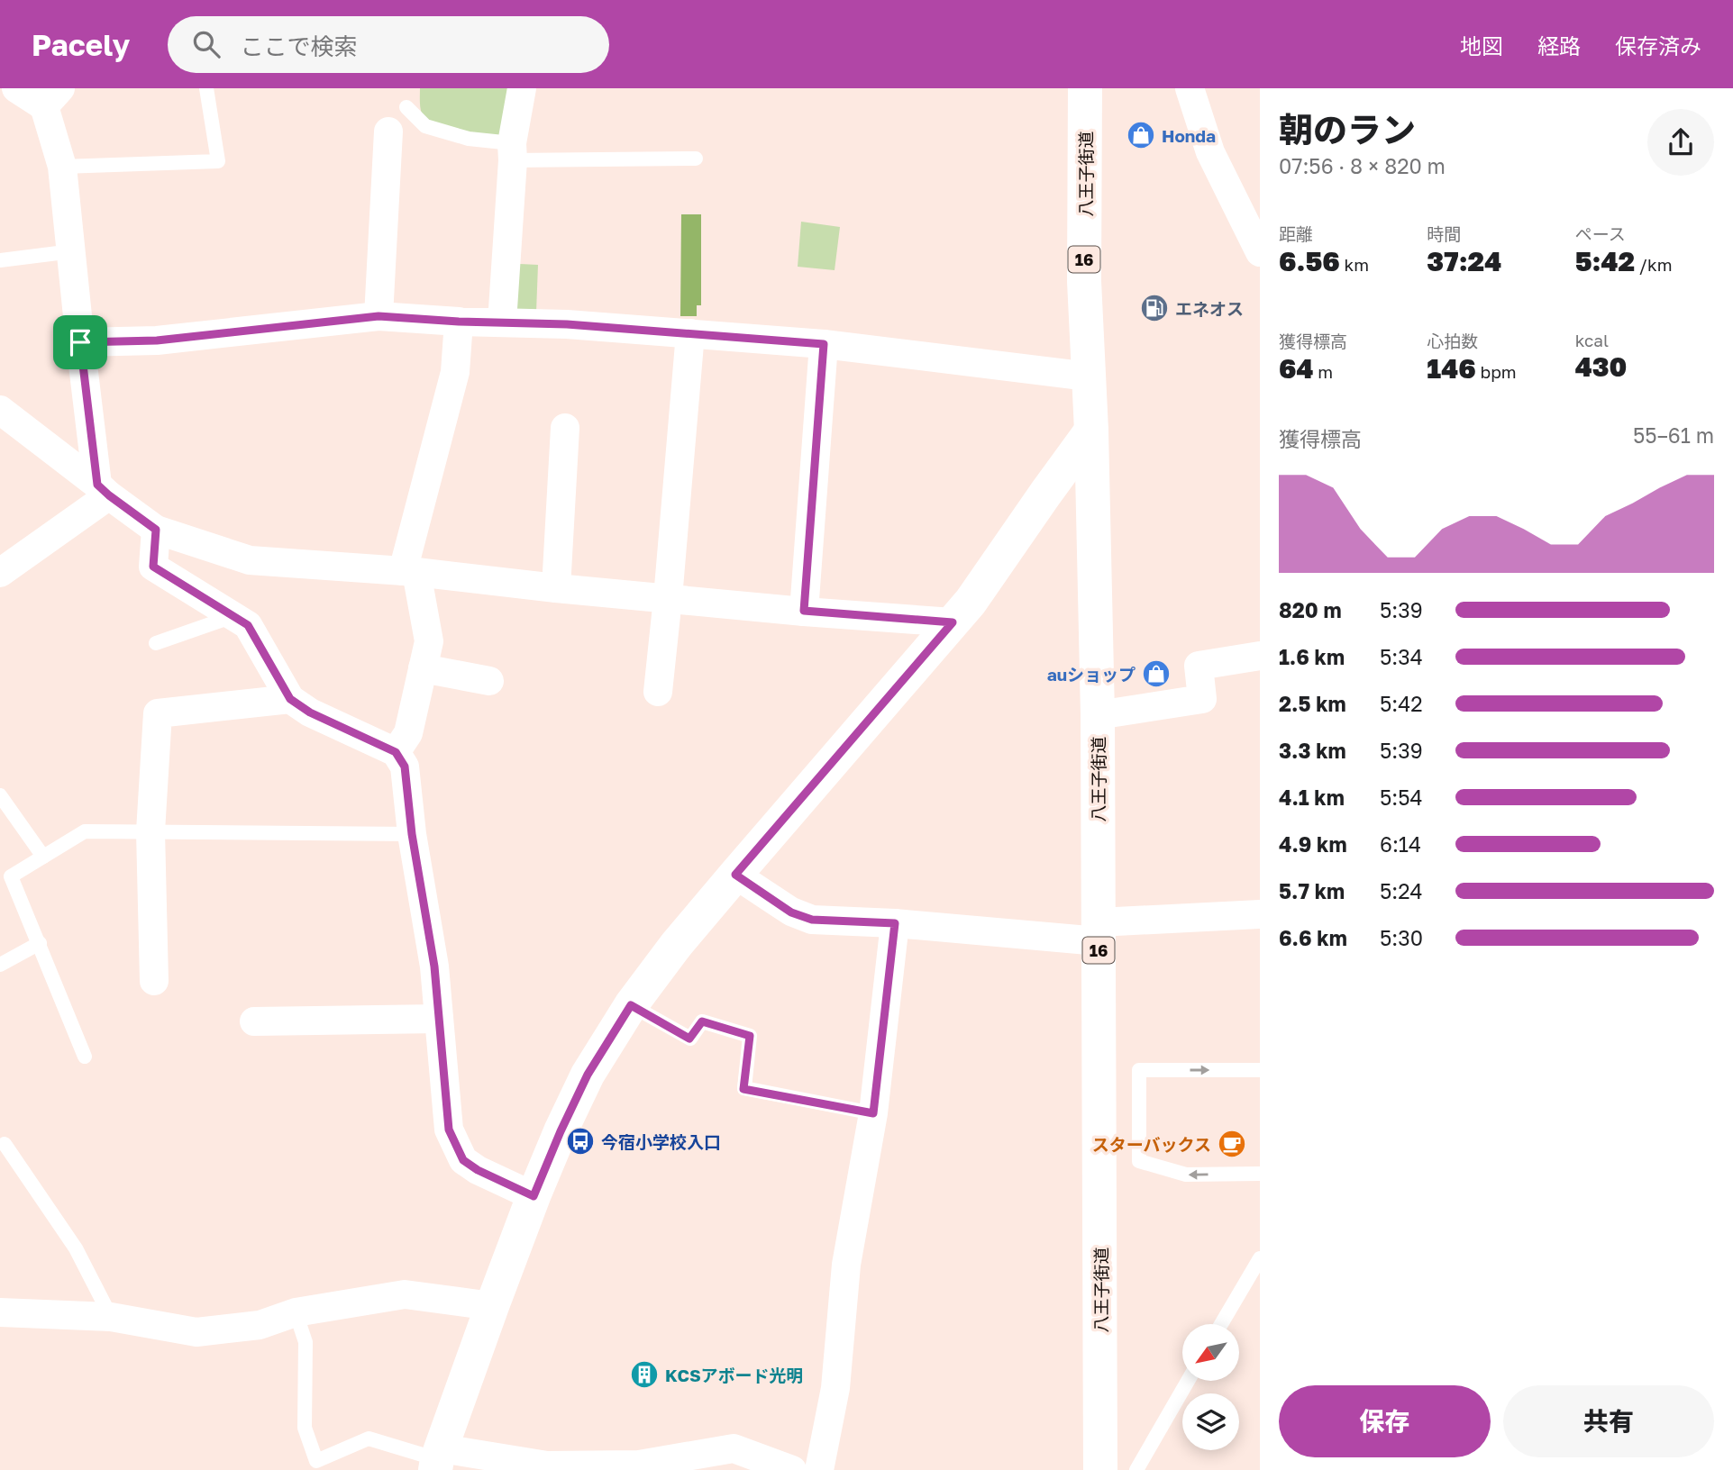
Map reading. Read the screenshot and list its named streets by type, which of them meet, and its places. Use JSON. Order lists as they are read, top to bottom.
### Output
{
  "streets": {
    "main road": ["八王子街道", "16"]
  },
  "places": {
    "shop": ["Honda", "auショップ"],
    "fuel station": ["エネオス"],
    "bus stop": ["今宿小学校入口"],
    "cafe": ["スターバックス"],
    "building": ["KCSアボード光明"]
  },
  "north": "bottom left",
  "page": {
    "header": "Pacely",
    "search": "ここで検索",
    "nav": ["地図", "経路", "保存済み"],
    "heading": ["朝のラン", "07:56 · 8 × 820 m"],
    "stats": [
      ["距離", "6.56 km"],
      ["時間", "37:24"],
      ["ペース", "5:42 /km"],
      ["獲得標高", "64 m"],
      ["心拍数", "146 bpm"],
      ["kcal", "430"]
    ],
    "chart": ["獲得標高", "55–61 m"],
    "list": [
      {
        "name": "820 m",
        "note": "5:39"
      },
      {
        "name": "1.6 km",
        "note": "5:34"
      },
      {
        "name": "2.5 km",
        "note": "5:42"
      },
      {
        "name": "3.3 km",
        "note": "5:39"
      },
      {
        "name": "4.1 km",
        "note": "5:54"
      },
      {
        "name": "4.9 km",
        "note": "6:14"
      },
      {
        "name": "5.7 km",
        "note": "5:24"
      },
      {
        "name": "6.6 km",
        "note": "5:30"
      }
    ],
    "buttons": ["保存", "共有"]
  }
}
